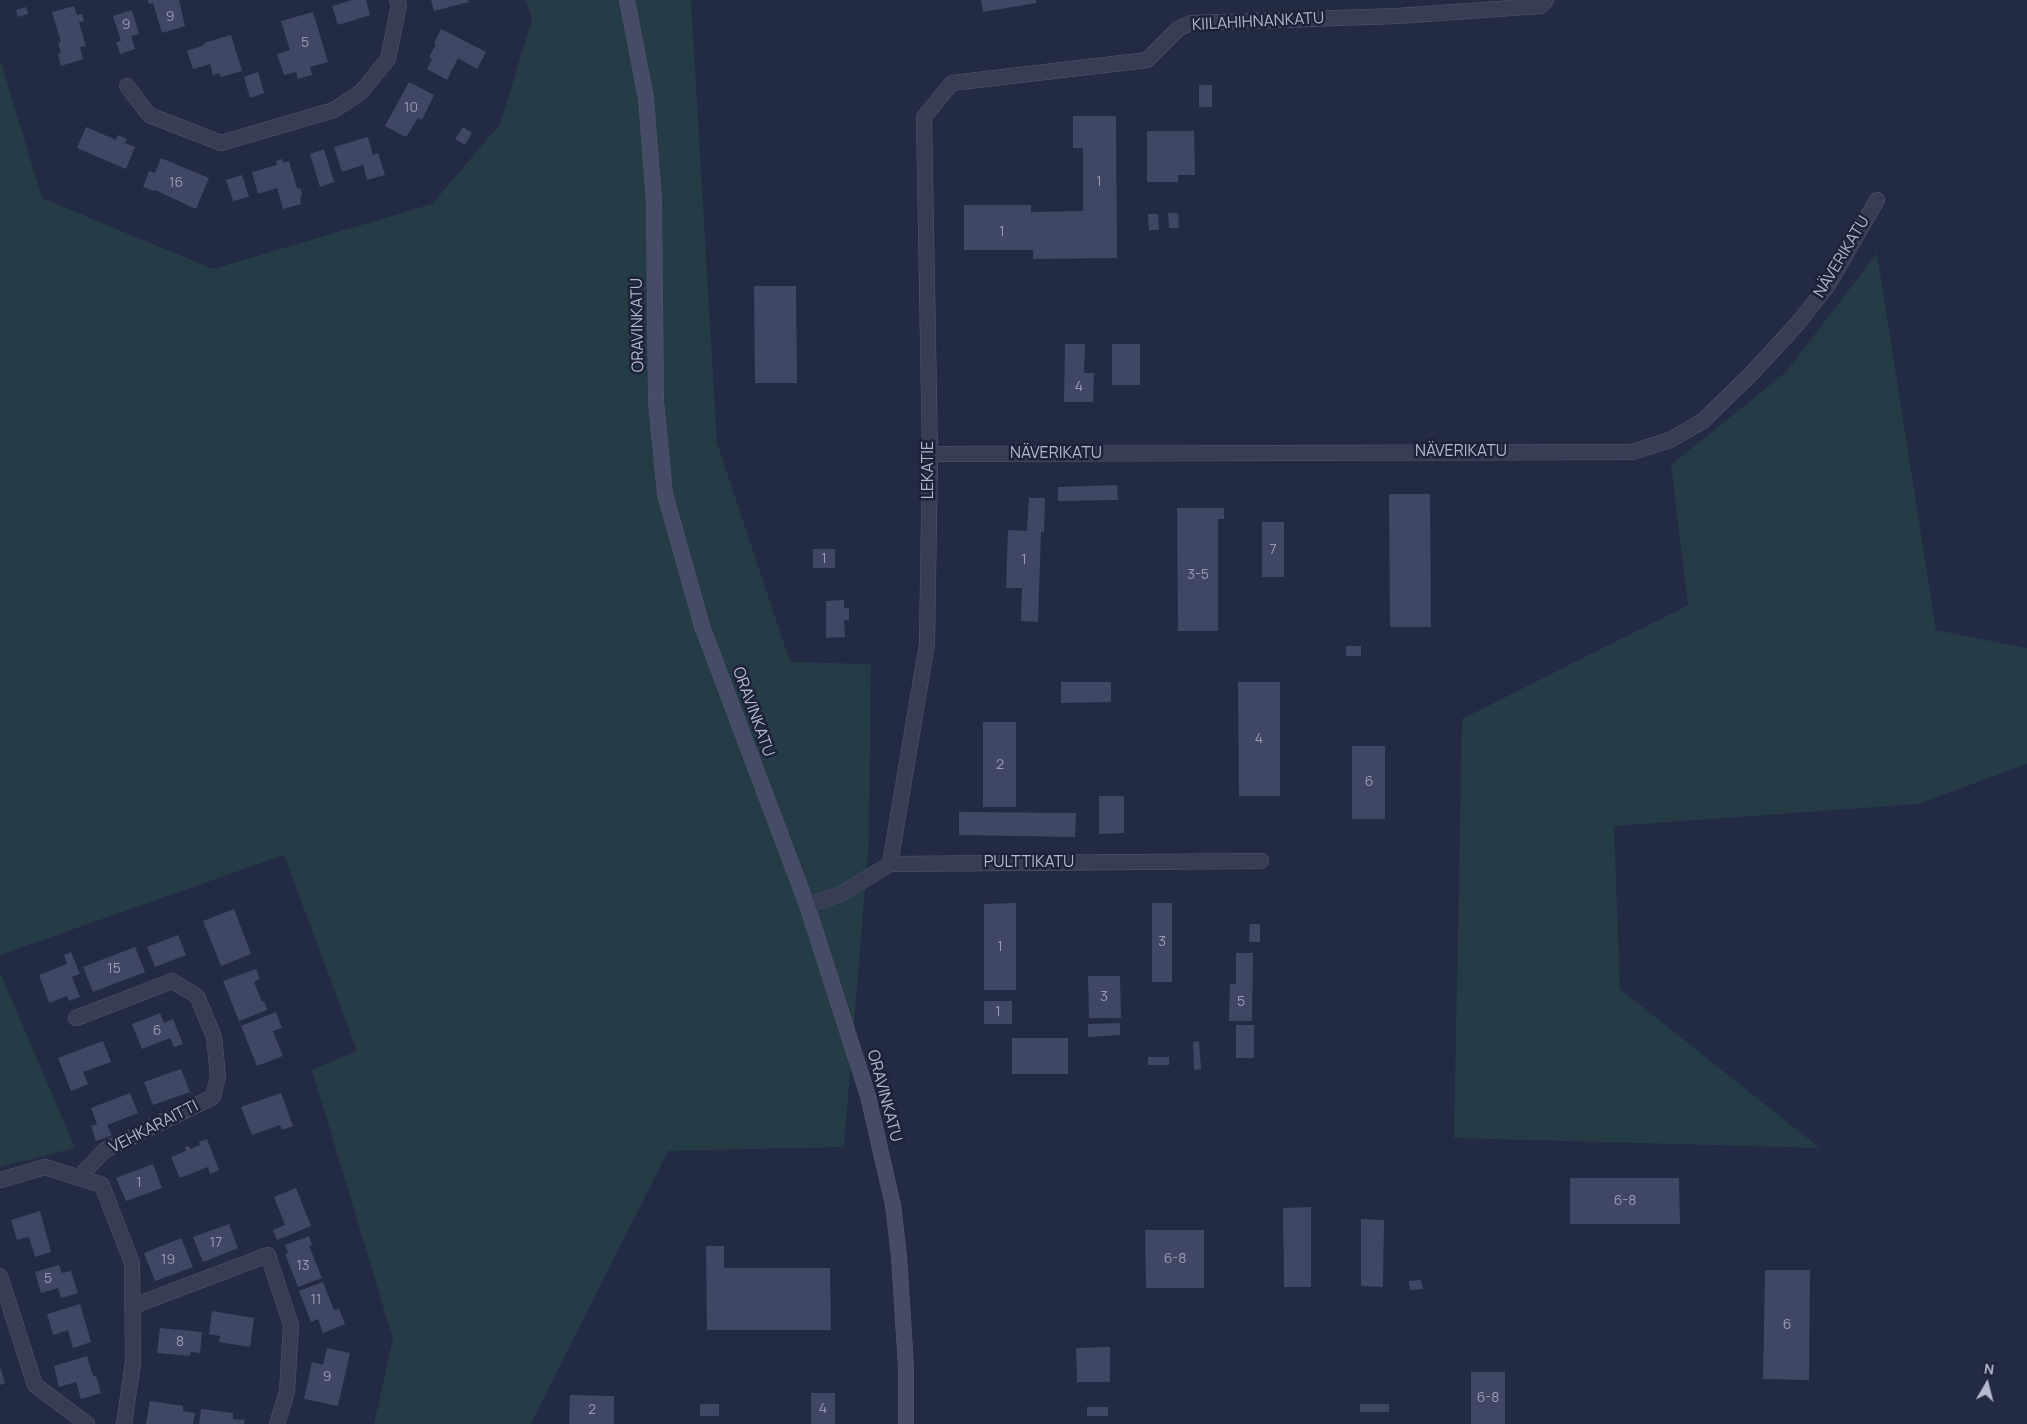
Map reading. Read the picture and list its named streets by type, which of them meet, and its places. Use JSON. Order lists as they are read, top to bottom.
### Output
{
  "streets": {
    "street": [
      "KIILAHIHNANKATU",
      "NÄVERIKATU",
      "ORAVINKATU",
      "LEKATIE",
      "PULTTIKATU",
      "VEHKARAITTI"
    ]
  },
  "crossings": [
    ["KIILAHIHNANKATU", "LEKATIE"],
    ["NÄVERIKATU", "LEKATIE"],
    ["LEKATIE", "PULTTIKATU"]
  ],
  "house_numbers": [
    "9",
    "9",
    "5",
    "10",
    "1",
    "16",
    "1",
    "4",
    "7",
    "1",
    "1",
    "3-5",
    "4",
    "2",
    "6",
    "3",
    "1",
    "15",
    "3",
    "5",
    "1",
    "6",
    "1",
    "6-8",
    "17",
    "6-8",
    "19",
    "13",
    "5",
    "11",
    "6",
    "8",
    "9",
    "6-8",
    "4",
    "2"
  ],
  "north": "top"
}
